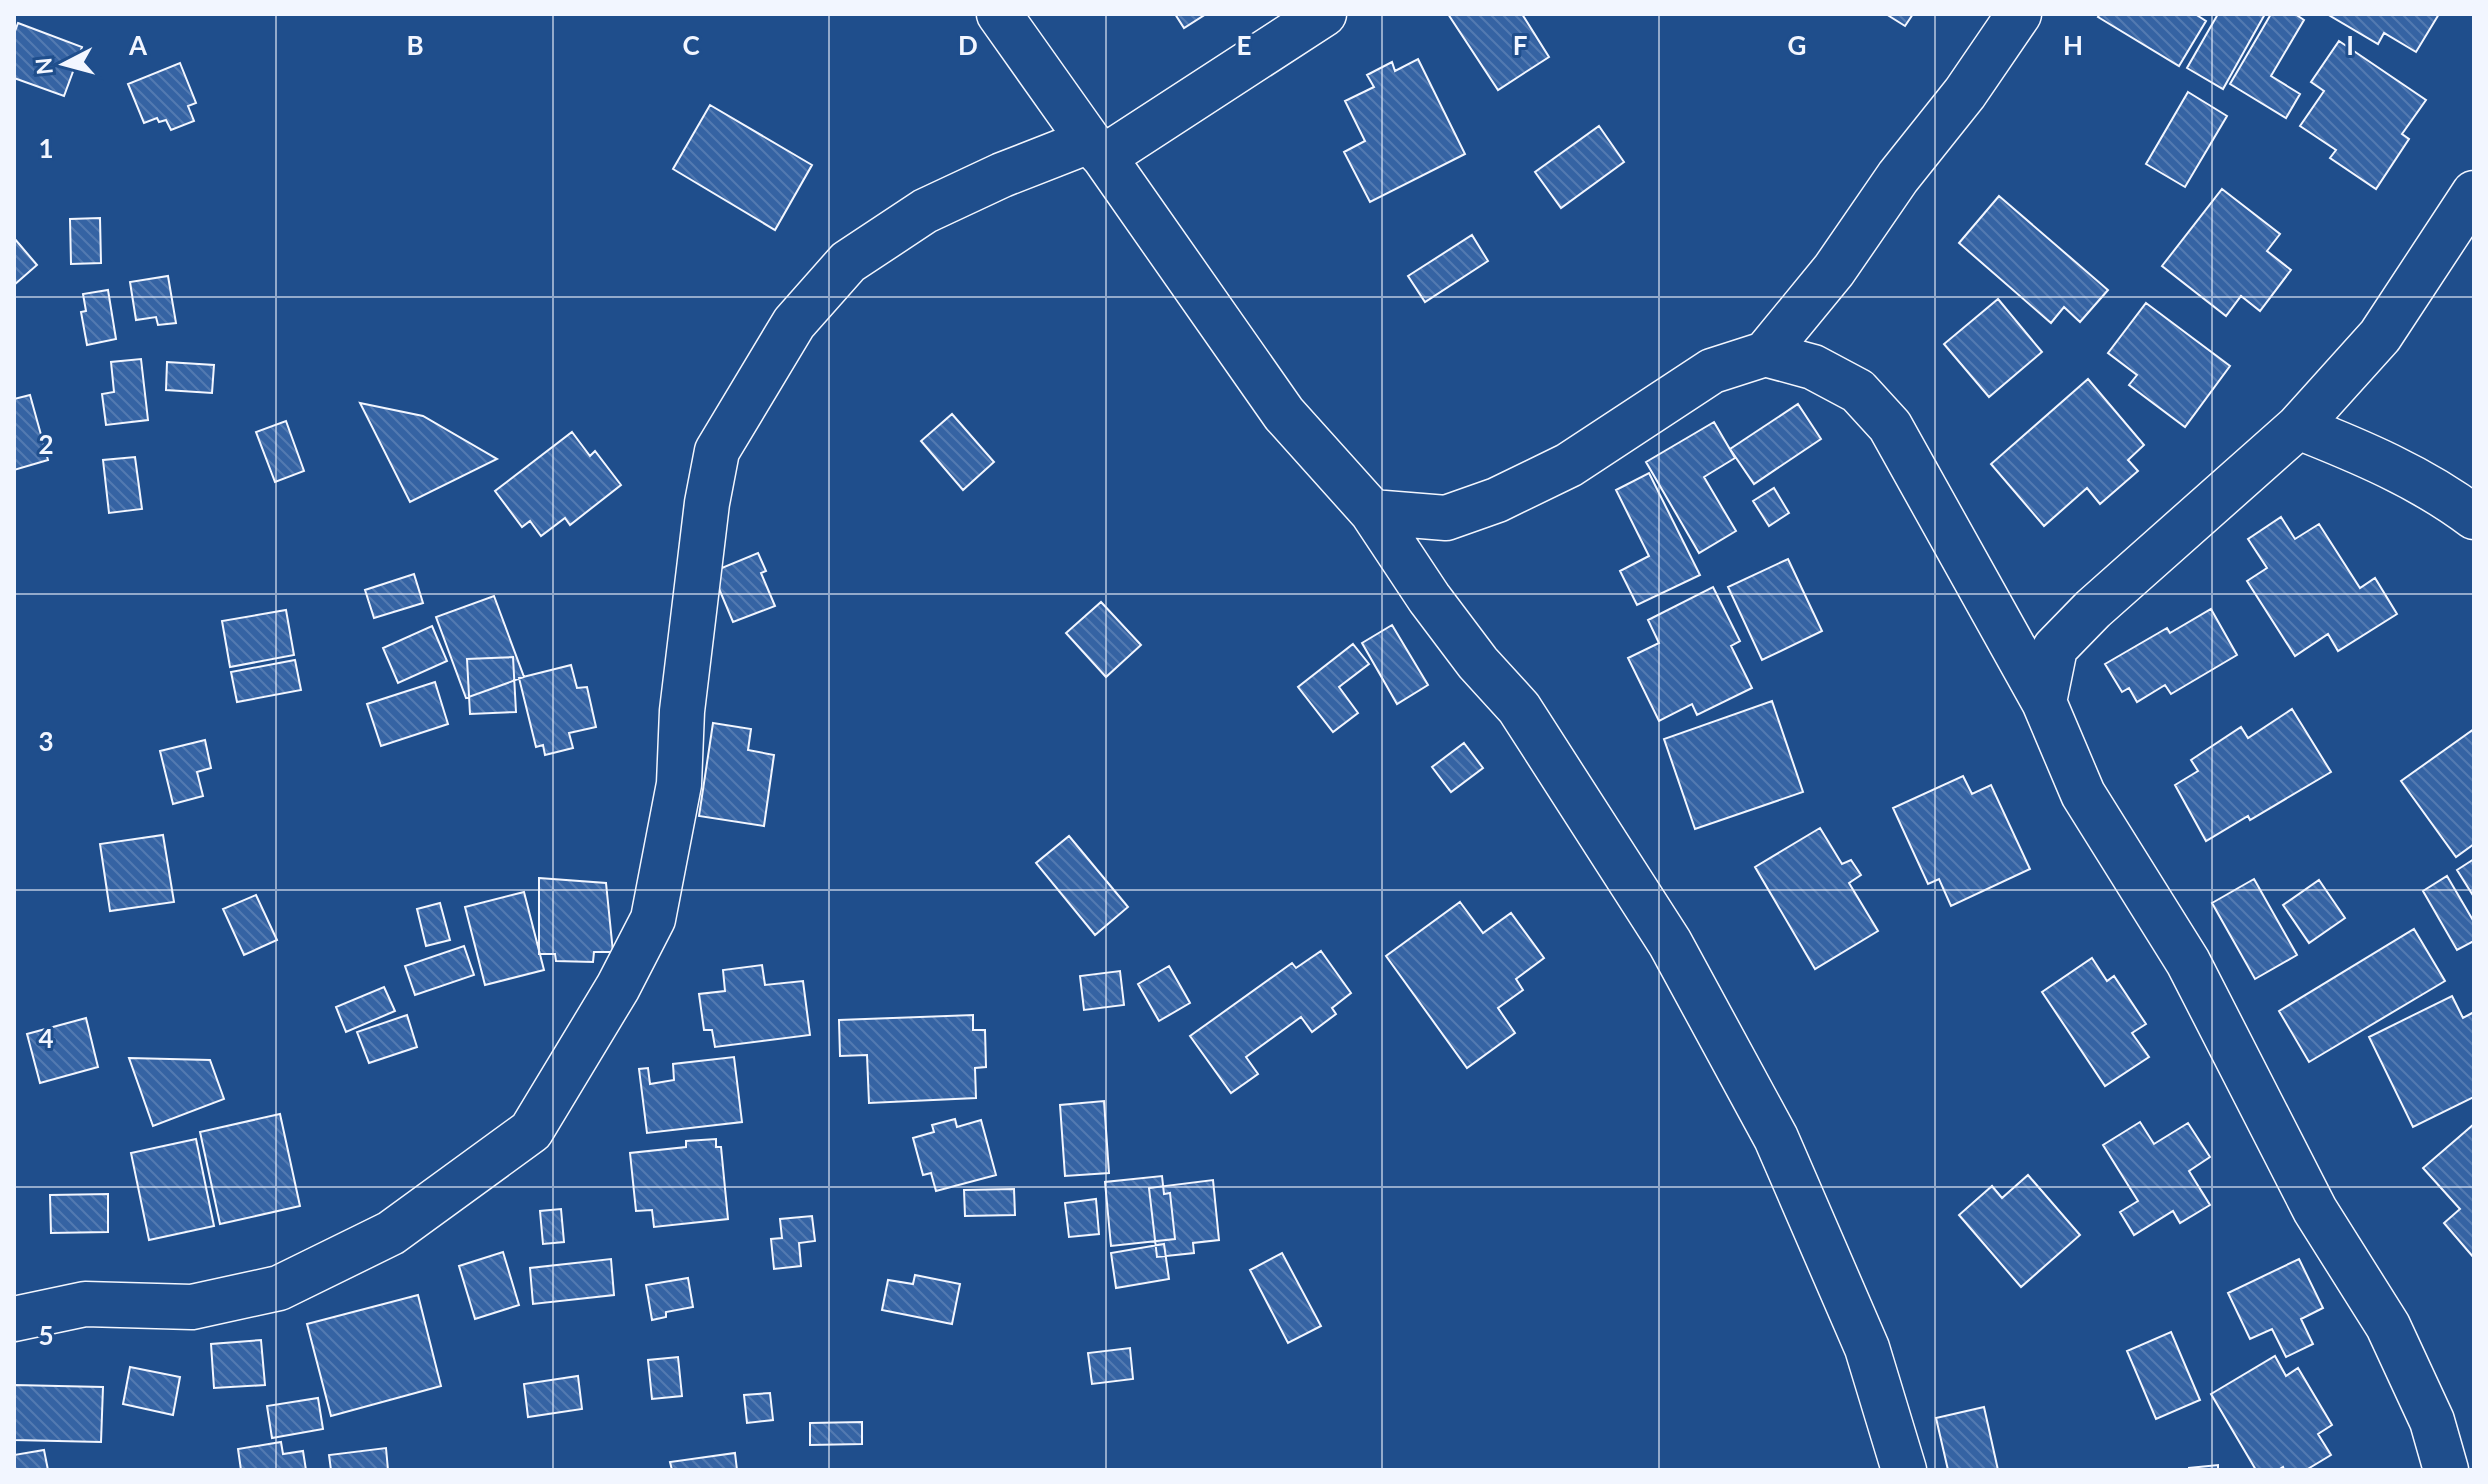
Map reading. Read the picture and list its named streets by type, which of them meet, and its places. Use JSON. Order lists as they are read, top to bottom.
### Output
{
  "north": "left",
  "grid": {
    "columns": [
      "A",
      "B",
      "C",
      "D",
      "E",
      "F",
      "G",
      "H",
      "I"
    ],
    "rows": [
      "1",
      "2",
      "3",
      "4",
      "5"
    ]
  }
}
